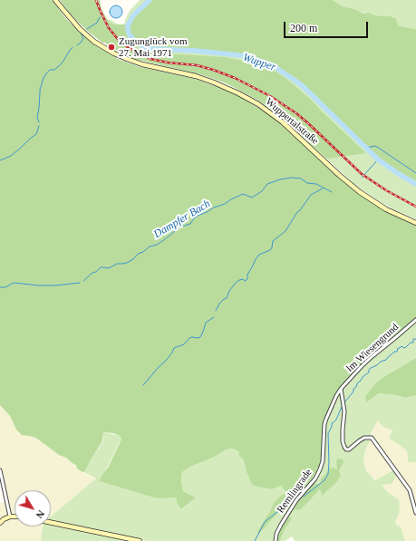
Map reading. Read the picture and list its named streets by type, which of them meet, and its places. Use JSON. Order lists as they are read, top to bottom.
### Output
{
  "streets": {
    "main road": ["Wuppertalstraße"],
    "street": ["Im Wiesengrund", "Remlingrade"]
  },
  "crossings": [
    ["Im Wiesengrund", "Remlingrade"]
  ],
  "water": ["Wupper", "Dampfer Bach"],
  "places": ["Zugunglück vom 27. Mai 1971"],
  "scale_bar": "200 m",
  "north": "bottom right"
}
